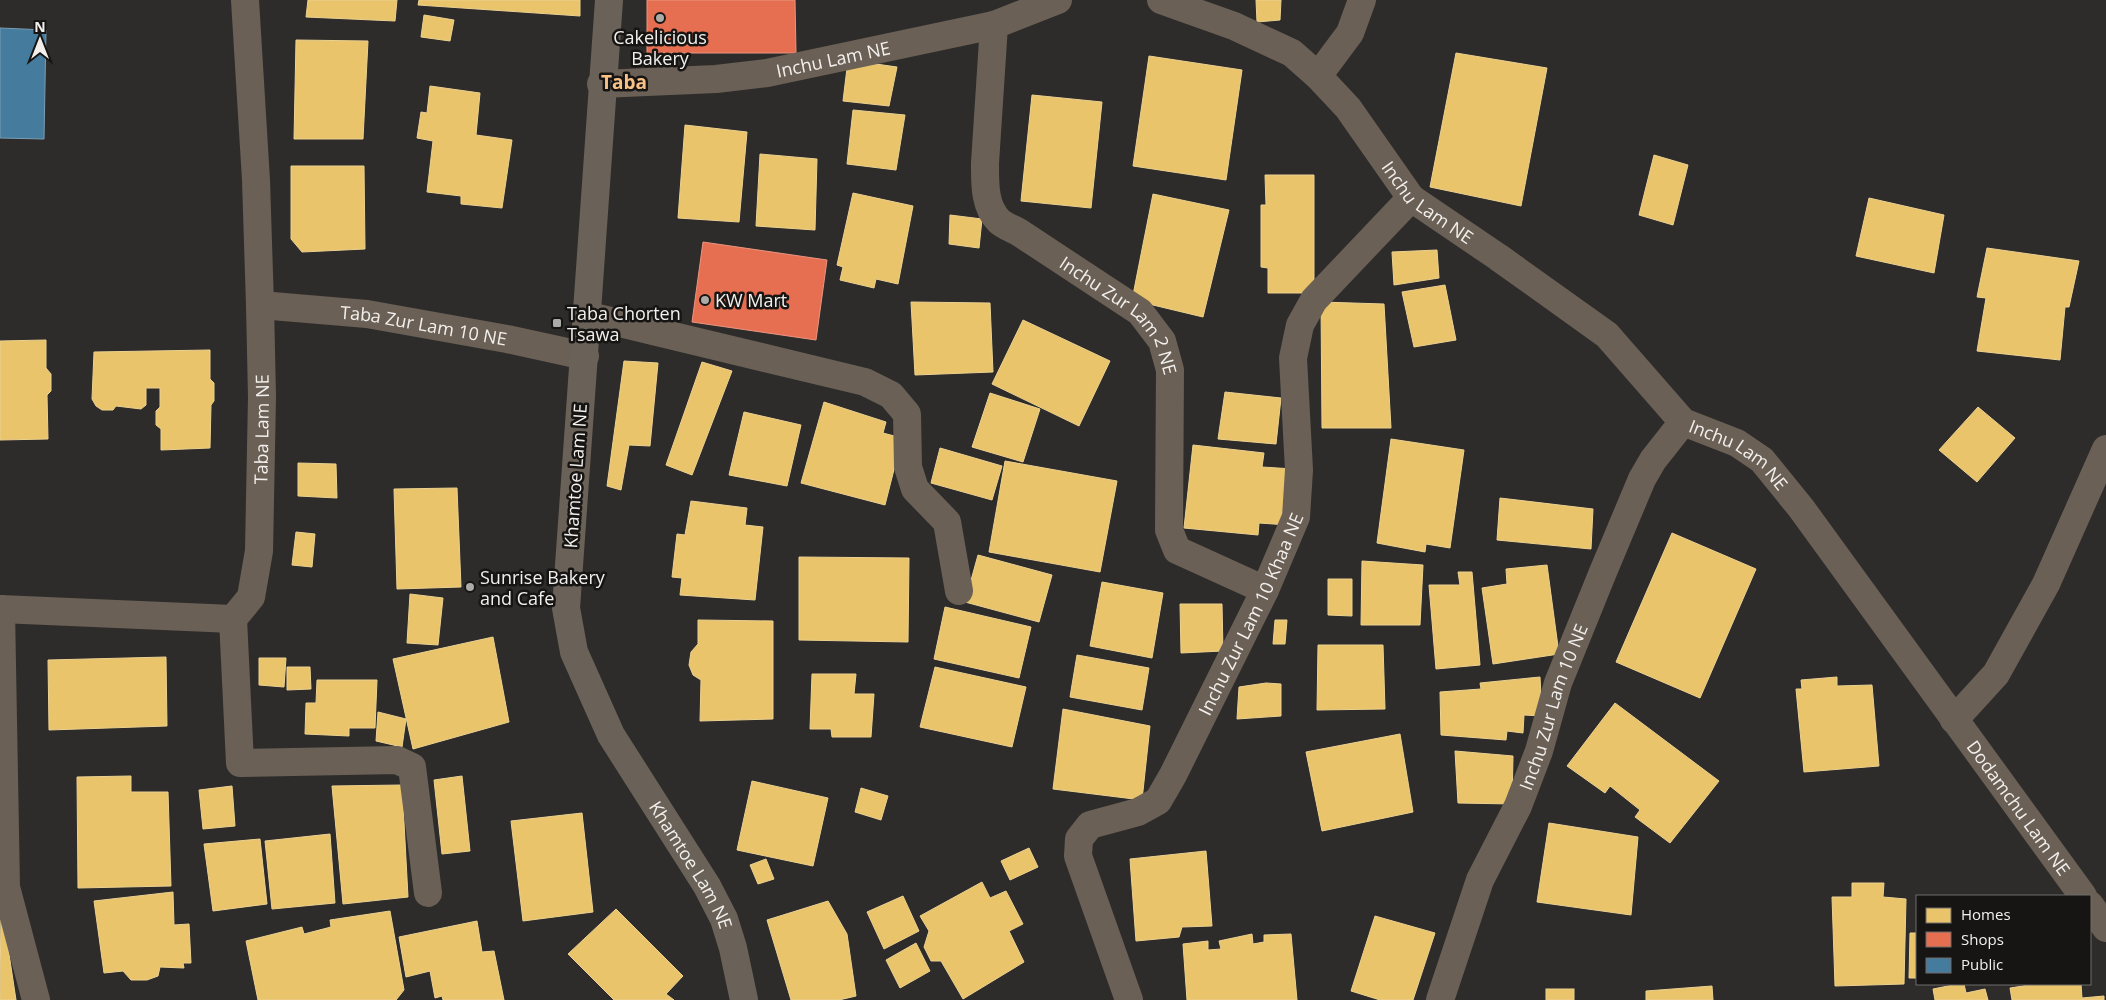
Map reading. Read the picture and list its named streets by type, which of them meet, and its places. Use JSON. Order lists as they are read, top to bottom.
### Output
{
  "streets": {
    "main road": ["Khamtoe Lam NE"],
    "street": [
      "Inchu Lam NE",
      "Inchu Zur Lam 2 NE",
      "Taba Zur Lam 10 NE",
      "Taba Lam NE",
      "Inchu Zur Lam 10 Khaa NE",
      "Inchu Zur Lam 10 NE",
      "Dodamchu Lam NE"
    ]
  },
  "crossings": [
    ["Inchu Lam NE", "Inchu Zur Lam 2 NE"],
    ["Inchu Lam NE", "Khamtoe Lam NE"],
    ["Inchu Lam NE", "Inchu Zur Lam 10 Khaa NE"],
    ["Inchu Lam NE", "Inchu Zur Lam 10 NE"],
    ["Inchu Lam NE", "Dodamchu Lam NE"],
    ["Inchu Zur Lam 2 NE", "Inchu Zur Lam 10 Khaa NE"],
    ["Taba Zur Lam 10 NE", "Taba Lam NE"],
    ["Taba Zur Lam 10 NE", "Khamtoe Lam NE"]
  ],
  "districts": ["Taba"],
  "places": {
    "other": ["Cakelicious Bakery", "KW Mart", "Sunrise Bakery and Cafe"],
    "transit": ["Taba Chorten Tsawa"]
  },
  "legend": ["Homes", "Shops", "Public"],
  "north": "top"
}
